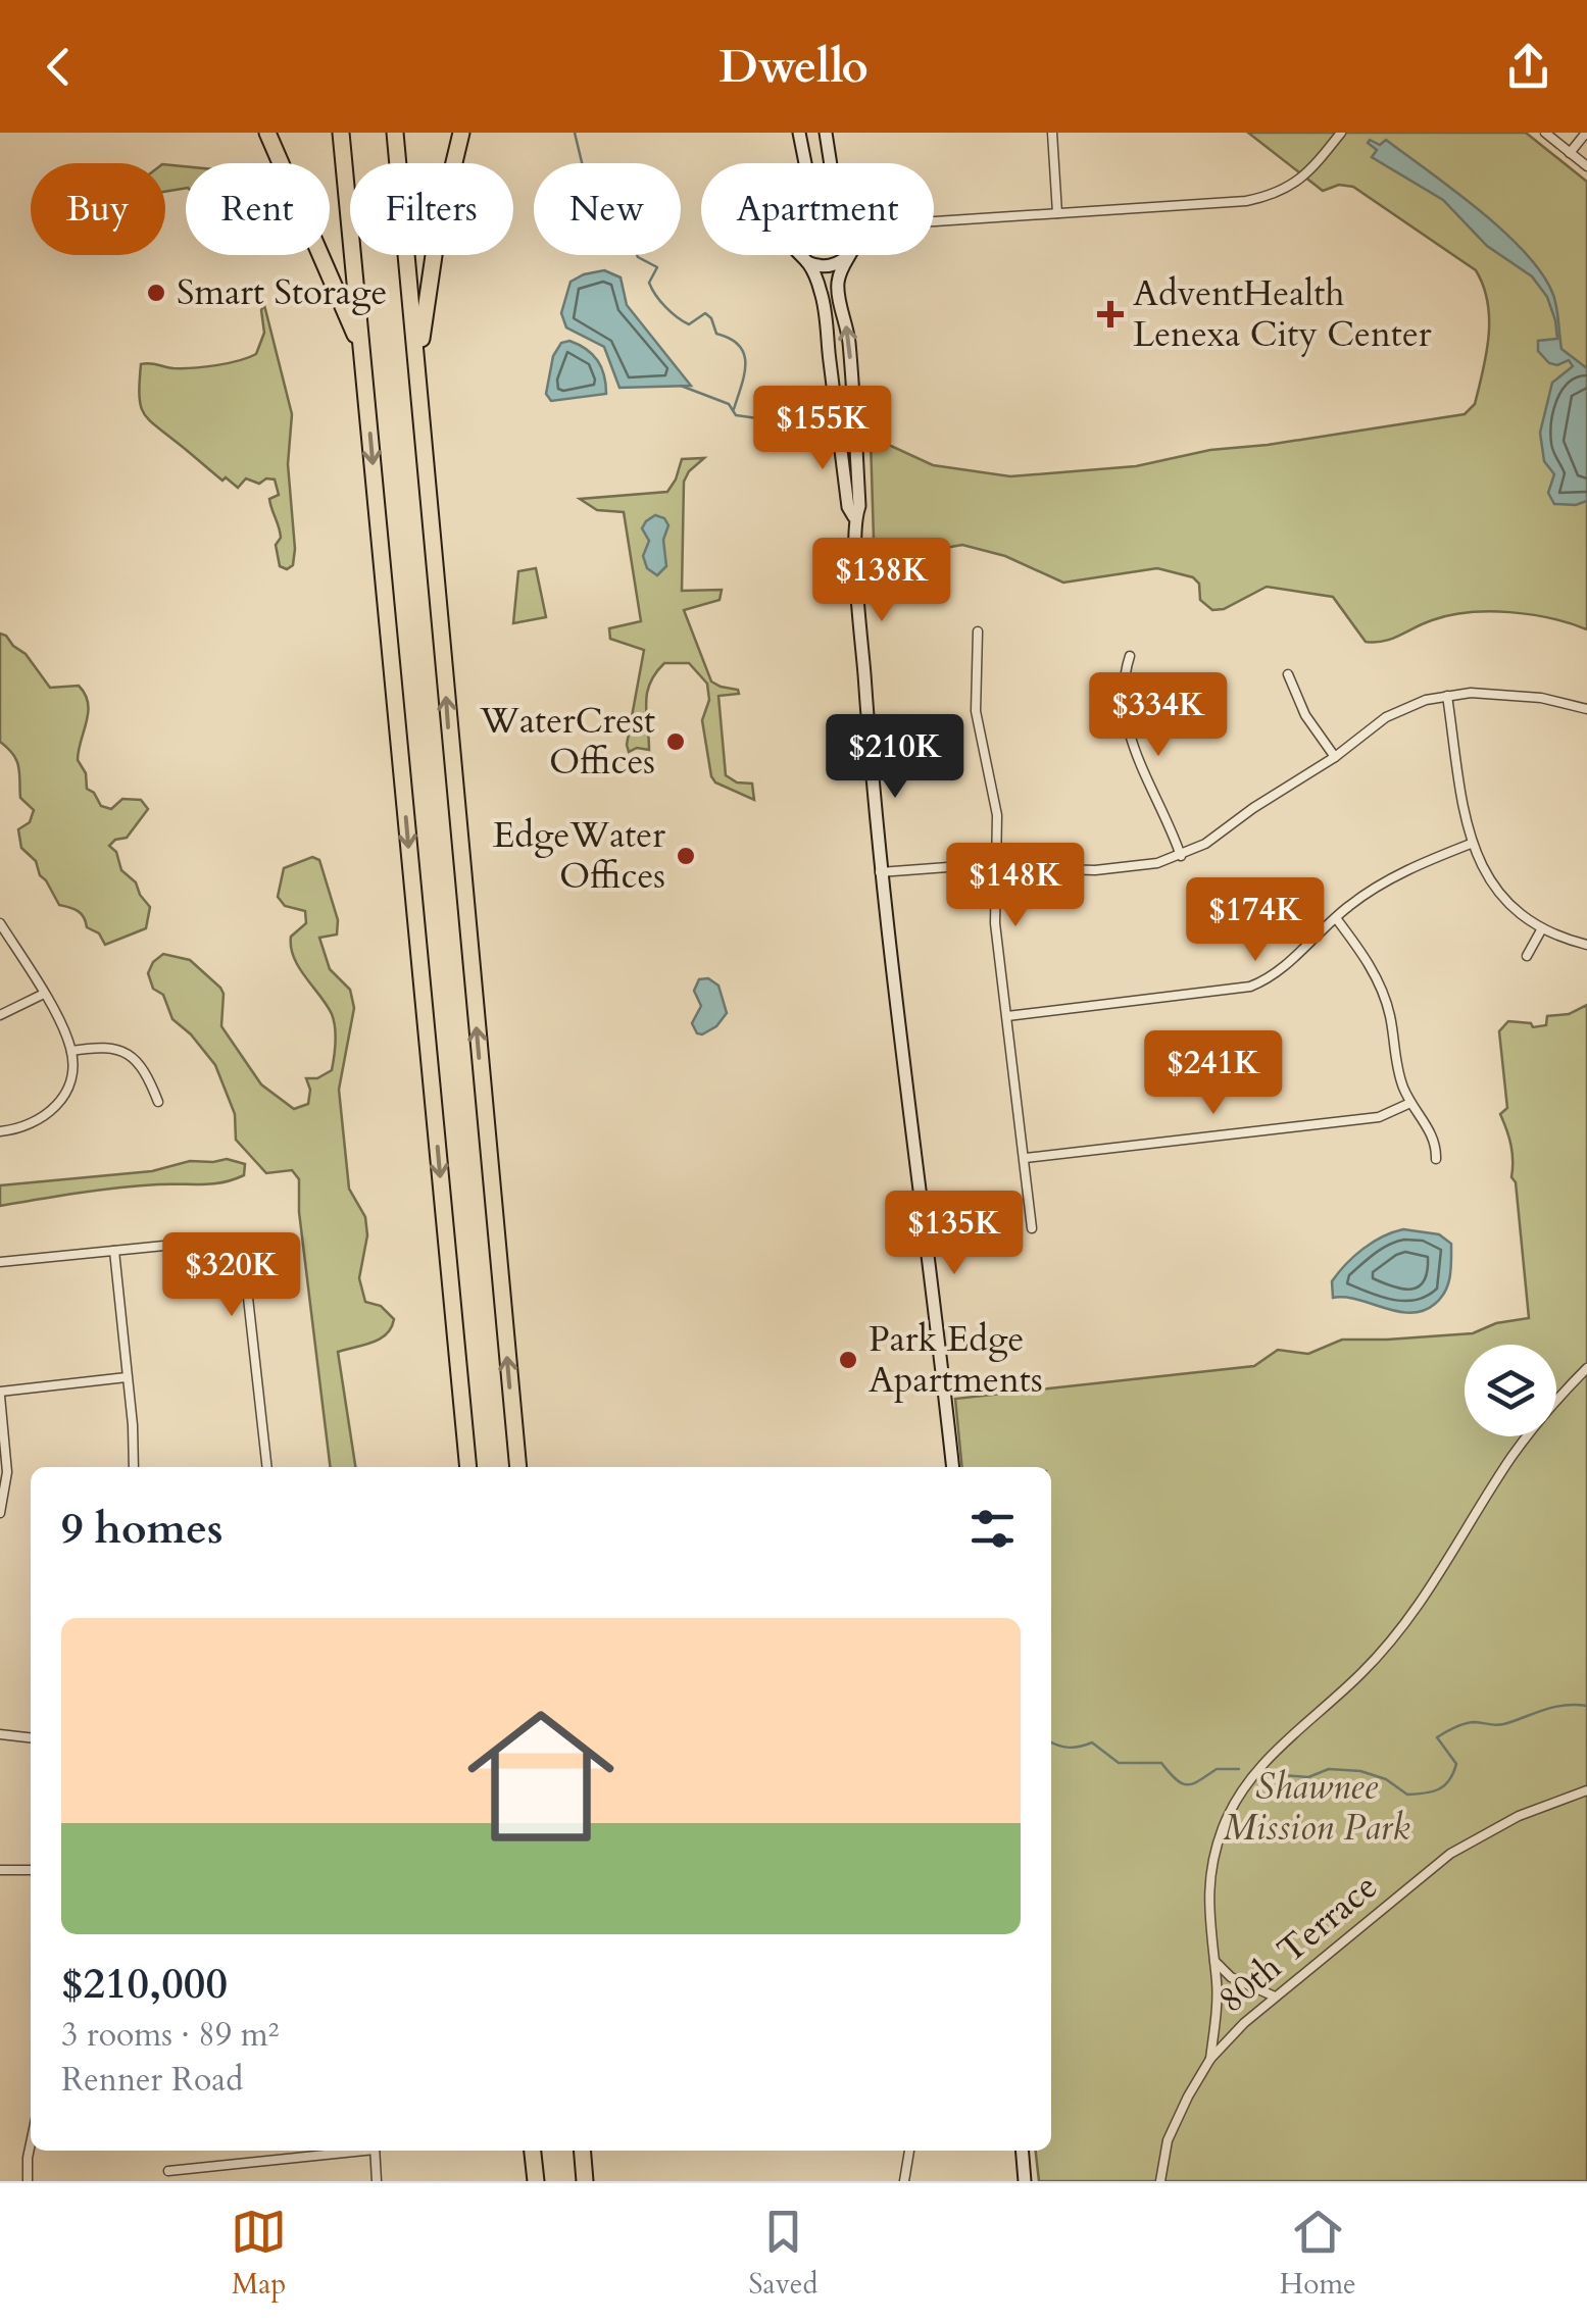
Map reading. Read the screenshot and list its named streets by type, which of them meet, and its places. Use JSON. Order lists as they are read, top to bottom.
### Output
{
  "streets": {
    "street": ["80th Terrace"]
  },
  "parks": ["Shawnee Mission Park"],
  "places": {
    "other": [
      "Smart Storage",
      "WaterCrest Offices",
      "EdgeWater Offices",
      "Park Edge Apartments"
    ],
    "health": ["AdventHealth Lenexa City Center"]
  },
  "page": {
    "header": "Dwello",
    "chip": [
      "Buy",
      "Rent",
      "Filters",
      "New",
      "Apartment"
    ],
    "price": [
      "$155K",
      "$138K",
      "$334K",
      "$210K",
      "$148K",
      "$174K",
      "$241K",
      "$135K",
      "$320K"
    ],
    "heading": "9 homes",
    "list": [
      {
        "name": "$210,000",
        "note": "3 rooms · 89 m² · Renner Road"
      }
    ],
    "tabs": ["Map", "Saved", "Home"]
  }
}
